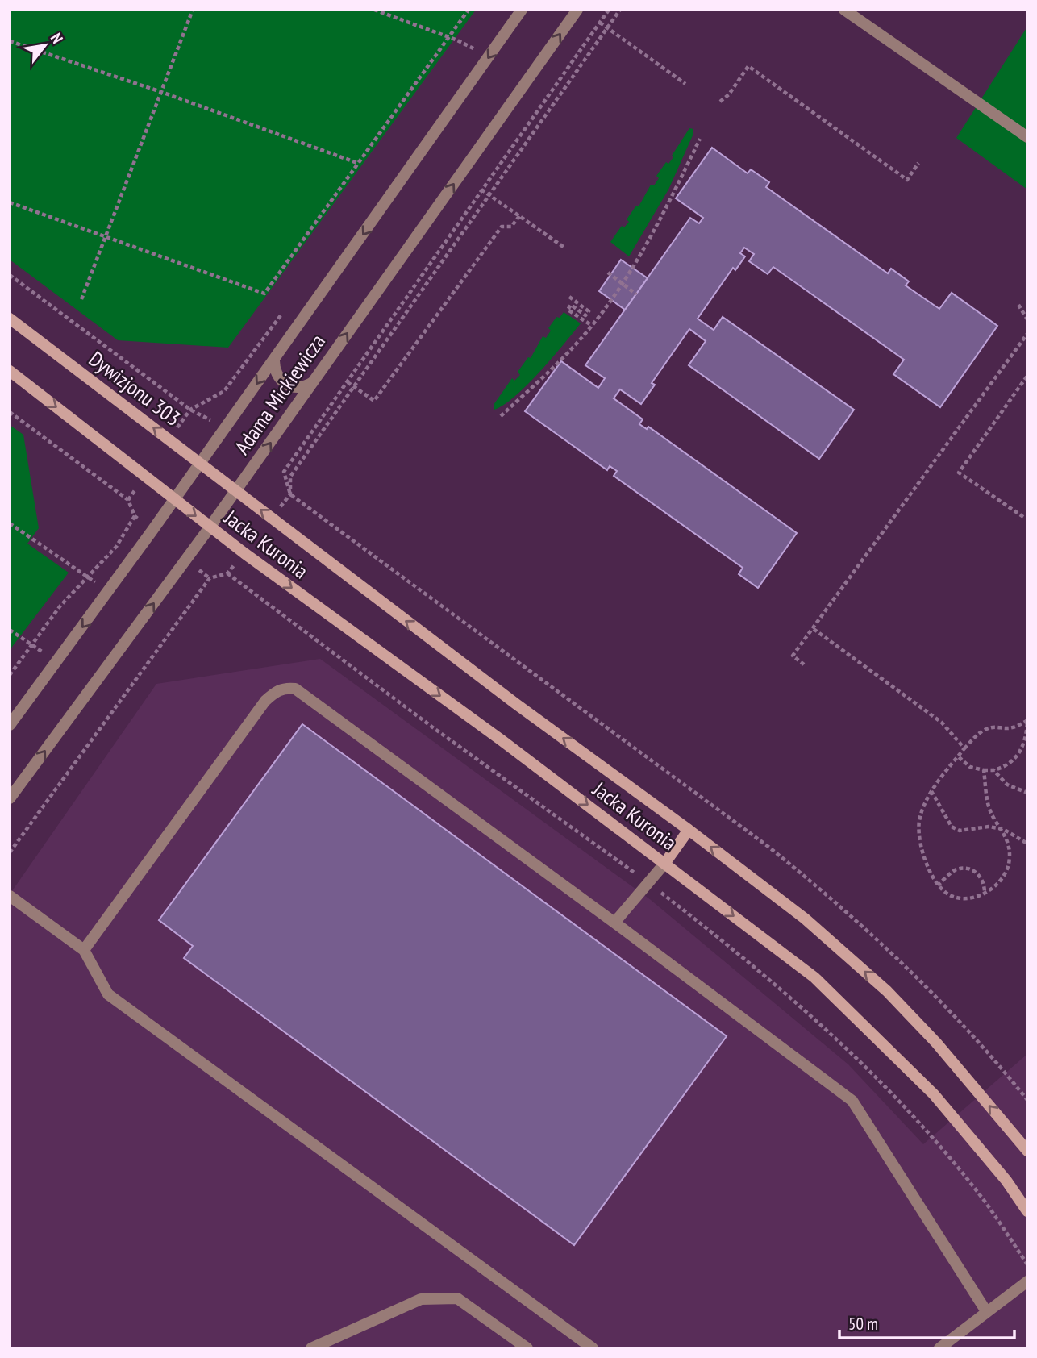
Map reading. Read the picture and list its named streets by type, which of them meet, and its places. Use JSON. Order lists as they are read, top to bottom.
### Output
{
  "streets": {
    "main road": ["Dywizjonu 303", "Jacka Kuronia"],
    "street": ["Adama Mickiewicza"]
  },
  "crossings": [
    ["Dywizjonu 303", "Adama Mickiewicza"],
    ["Dywizjonu 303", "Jacka Kuronia"],
    ["Adama Mickiewicza", "Jacka Kuronia"]
  ],
  "scale_bar": "50 m",
  "north": "top right"
}
